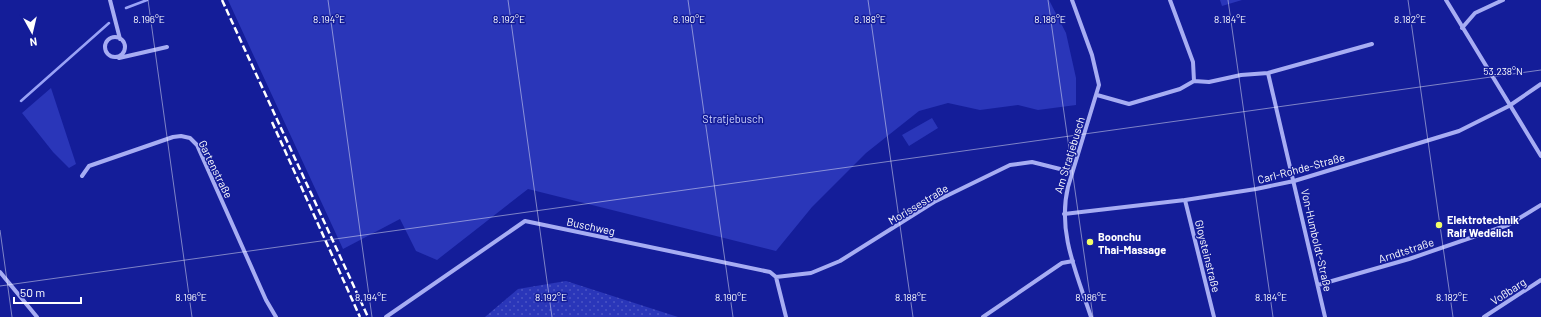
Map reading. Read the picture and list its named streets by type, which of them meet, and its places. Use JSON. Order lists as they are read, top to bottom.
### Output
{
  "streets": {
    "street": [
      "Am Stratjebusch",
      "Carl-Rohde-Straße",
      "Gartenstraße",
      "Morissestraße",
      "Buschweg",
      "Von-Humboldt-Straße",
      "Arndtstraße",
      "Gloysteinstraße",
      "Voßbarg"
    ]
  },
  "crossings": [
    ["Am Stratjebusch", "Carl-Rohde-Straße"],
    ["Am Stratjebusch", "Morissestraße"],
    ["Carl-Rohde-Straße", "Von-Humboldt-Straße"],
    ["Carl-Rohde-Straße", "Gloysteinstraße"],
    ["Morissestraße", "Buschweg"],
    ["Von-Humboldt-Straße", "Arndtstraße"]
  ],
  "parks": ["Stratjebusch"],
  "places": ["Elektrotechnik Ralf Wedelich", "Boonchu Thai-Massage"],
  "scale_bar": "50 m",
  "north": "bottom",
  "coordinates": [
    "8.196°E",
    "8.194°E",
    "8.192°E",
    "8.190°E",
    "8.188°E",
    "8.186°E",
    "8.184°E",
    "8.182°E",
    "53.238°N"
  ]
}
